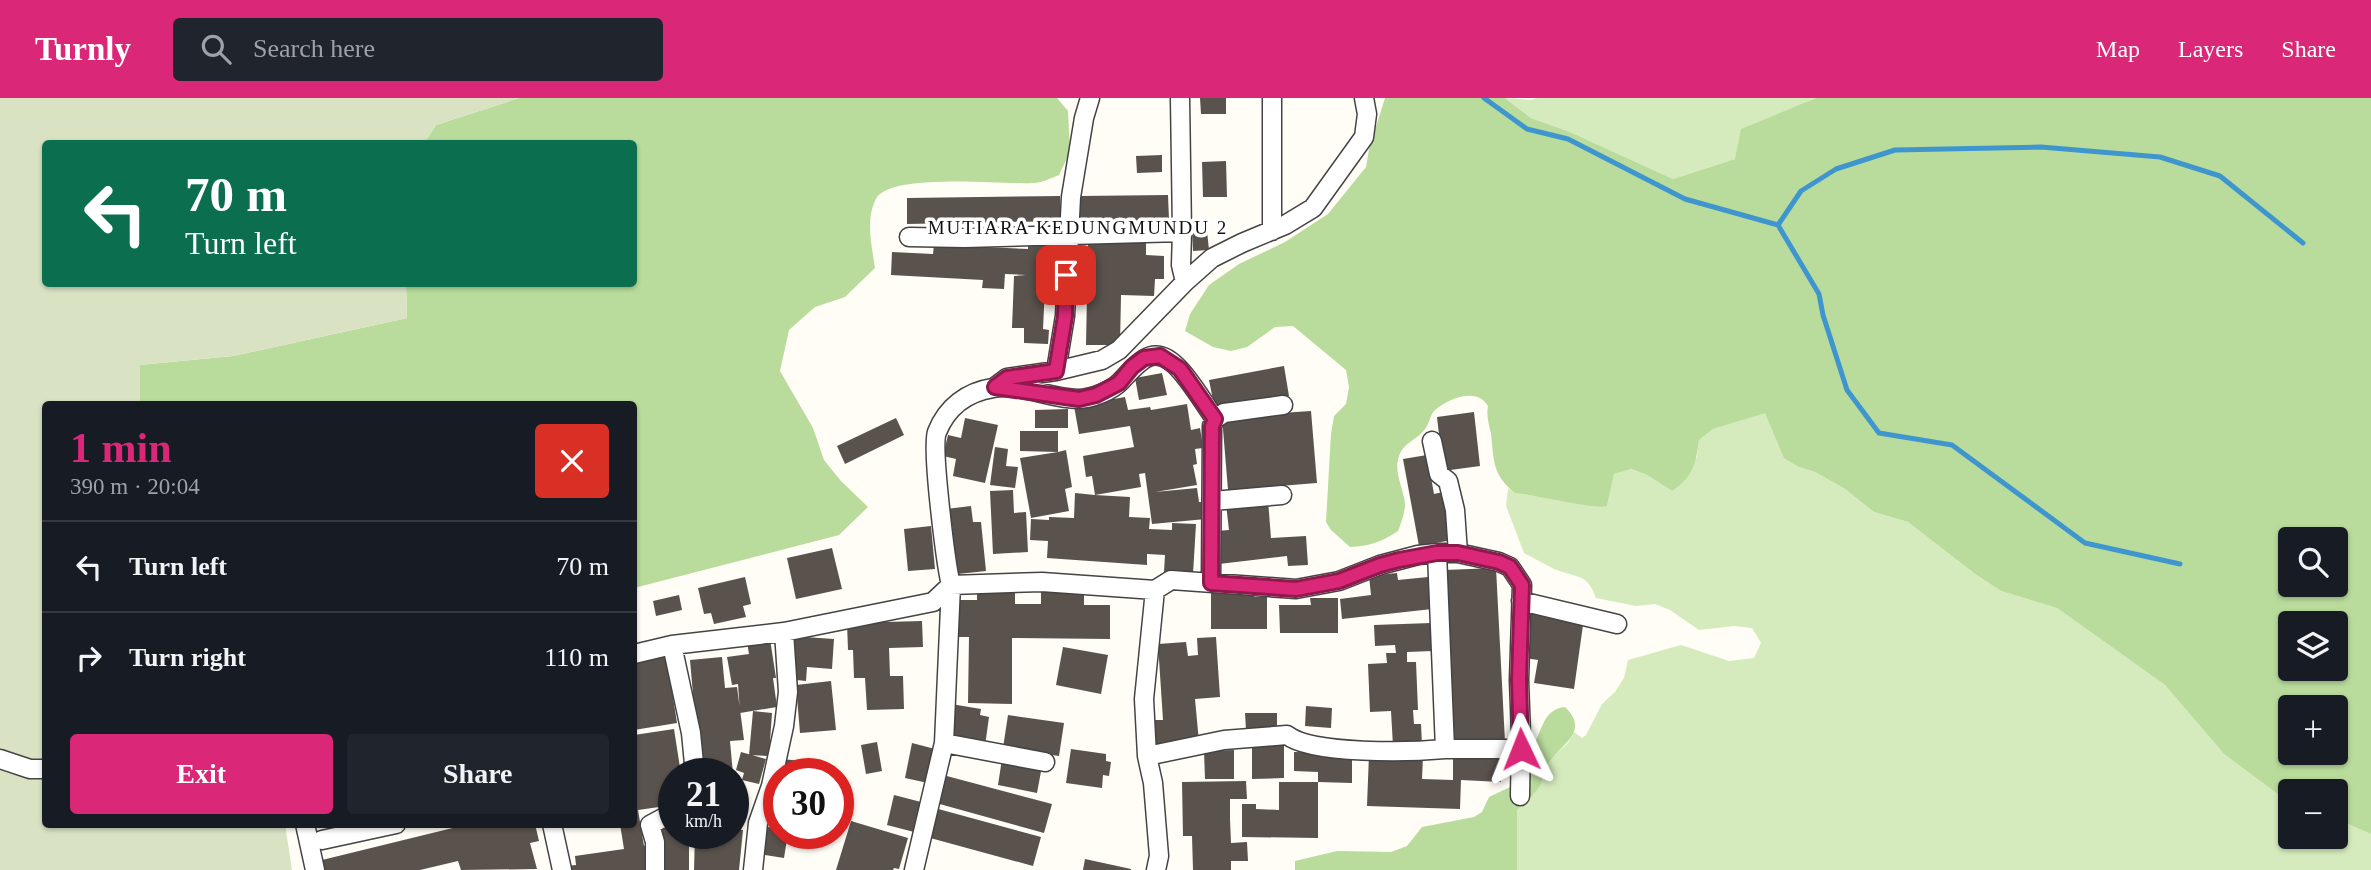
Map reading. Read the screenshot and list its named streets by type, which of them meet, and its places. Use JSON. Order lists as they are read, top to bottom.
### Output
{
  "districts": ["MUTIARA KEDUNGMUNDU 2"],
  "page": {
    "header": "Turnly",
    "search": "Search here",
    "nav": ["Map", "Layers", "Share"],
    "turn": ["70 m", "Turn left"],
    "heading": ["1 min", "390 m · 20:04"],
    "list": [
      {
        "name": "Turn left",
        "value": "70 m"
      },
      {
        "name": "Turn right",
        "value": "110 m"
      }
    ],
    "map_buttons": ["+", "−"],
    "buttons": ["Exit", "Share"],
    "speed": "21 km/h",
    "limit": "30"
  }
}
